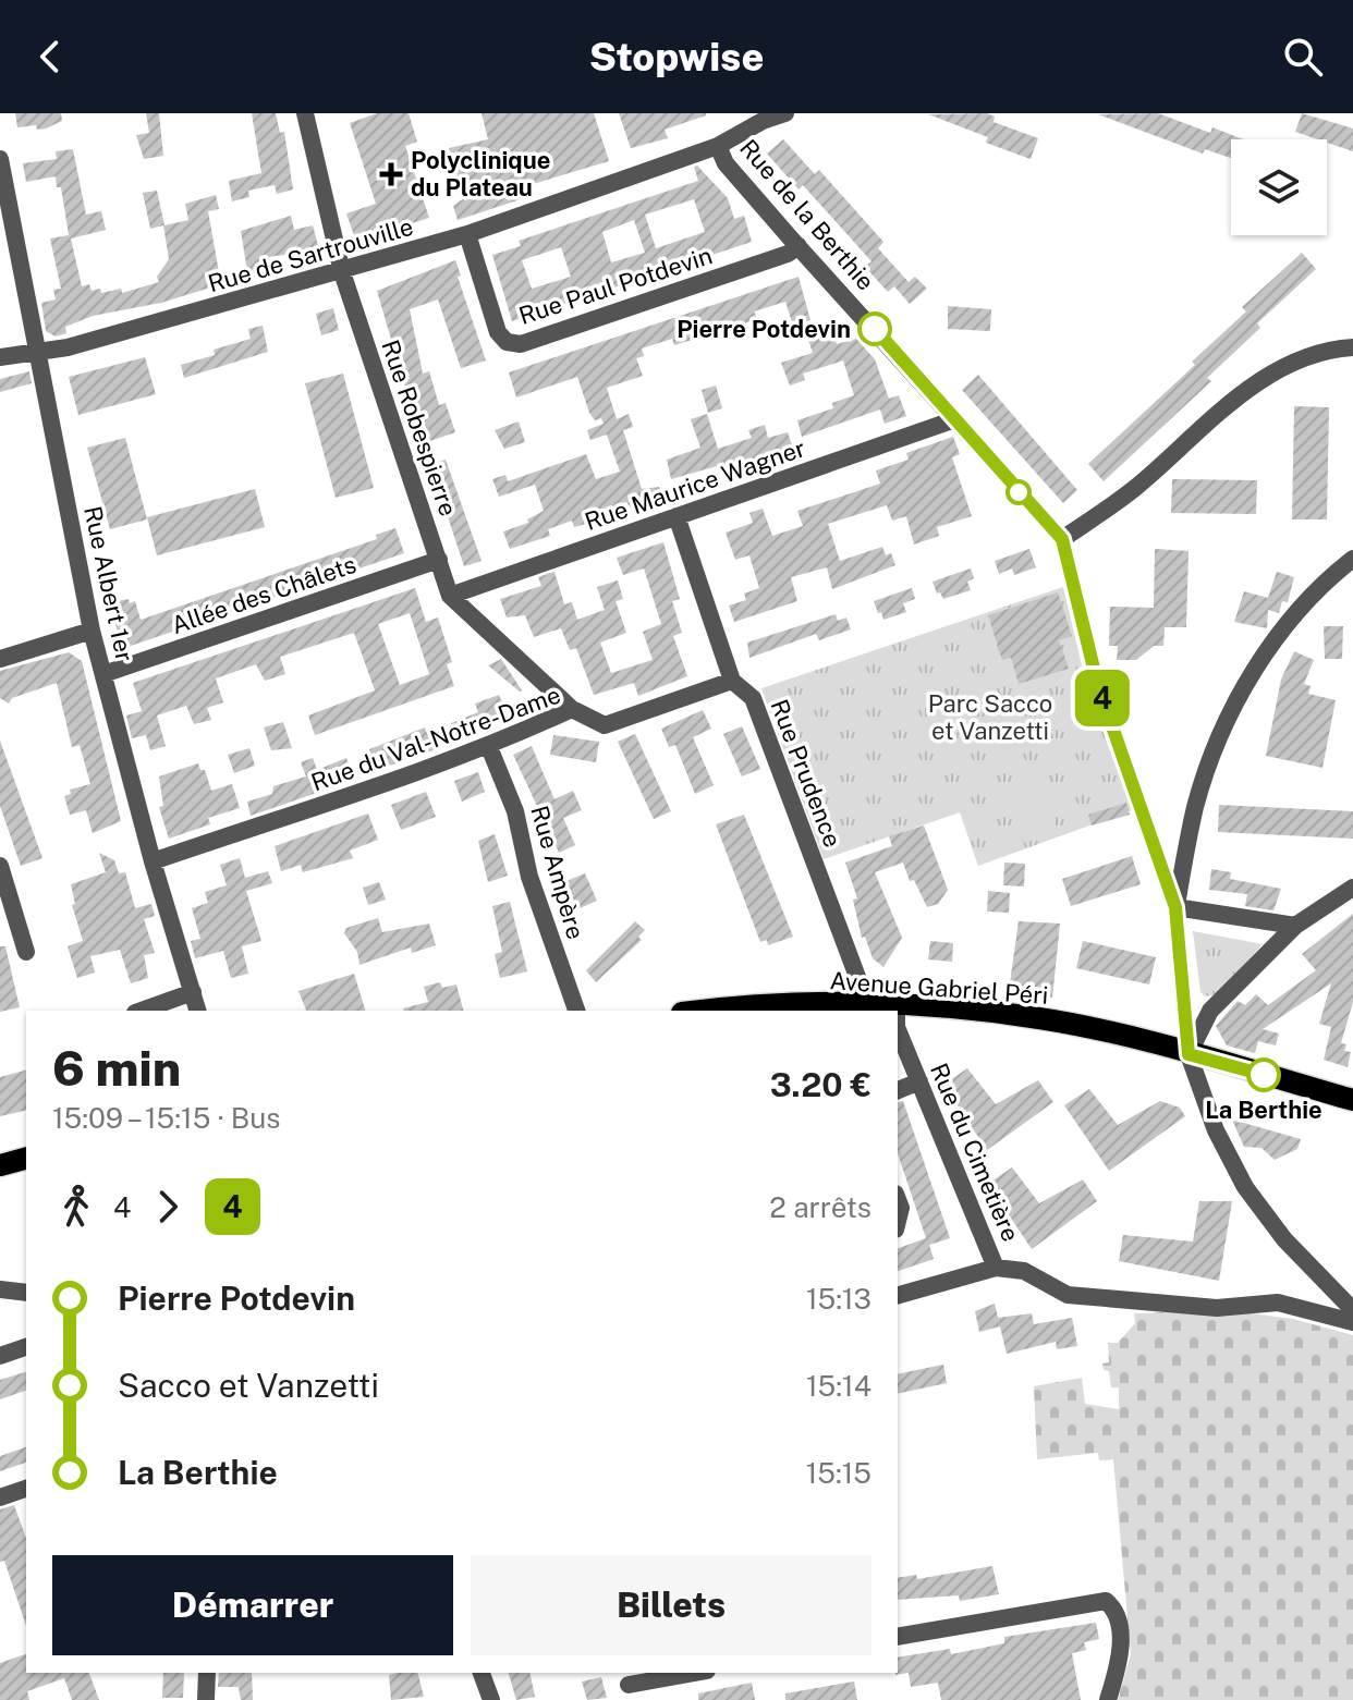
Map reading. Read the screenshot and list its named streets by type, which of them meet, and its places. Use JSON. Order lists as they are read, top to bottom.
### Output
{
  "streets": {
    "main road": ["Avenue Gabriel Péri"],
    "street": [
      "Rue de la Berthie",
      "Rue de Sartrouville",
      "Rue Paul Potdevin",
      "Rue Robespierre",
      "Rue Maurice Wagner",
      "Rue Albert 1er",
      "Allée des Châlets",
      "Rue du Val-Notre-Dame",
      "Rue Prudence",
      "Rue Ampère",
      "Rue du Cimetière"
    ]
  },
  "crossings": [
    ["Rue de la Berthie", "Rue de Sartrouville"],
    ["Rue de la Berthie", "Rue Paul Potdevin"],
    ["Rue de la Berthie", "Rue Maurice Wagner"],
    ["Rue de la Berthie", "Avenue Gabriel Péri"],
    ["Rue de la Berthie", "Rue du Cimetière"],
    ["Rue de Sartrouville", "Rue Paul Potdevin"],
    ["Rue de Sartrouville", "Rue Robespierre"],
    ["Rue de Sartrouville", "Rue Albert 1er"],
    ["Rue Robespierre", "Rue Maurice Wagner"],
    ["Rue Robespierre", "Allée des Châlets"],
    ["Rue Maurice Wagner", "Rue Prudence"],
    ["Rue Albert 1er", "Allée des Châlets"],
    ["Rue Albert 1er", "Rue du Val-Notre-Dame"],
    ["Rue du Val-Notre-Dame", "Rue Prudence"],
    ["Rue du Val-Notre-Dame", "Rue Ampère"],
    ["Rue Prudence", "Avenue Gabriel Péri"],
    ["Avenue Gabriel Péri", "Rue du Cimetière"]
  ],
  "parks": ["Parc Sacco et Vanzetti"],
  "places": {
    "health": ["Polyclinique du Plateau"],
    "other": ["Pierre Potdevin", "La Berthie"]
  },
  "lines": ["bus line 4"],
  "page": {
    "header": "Stopwise",
    "on_map": "4",
    "heading": ["6 min", "15:09 – 15:15 · Bus", "3.20 €"],
    "legs": ["4", "4", "2 arrêts"],
    "list": [
      {
        "name": "Pierre Potdevin",
        "value": "15:13"
      },
      {
        "name": "Sacco et Vanzetti",
        "value": "15:14"
      },
      {
        "name": "La Berthie",
        "value": "15:15"
      }
    ],
    "buttons": ["Démarrer", "Billets"]
  }
}
